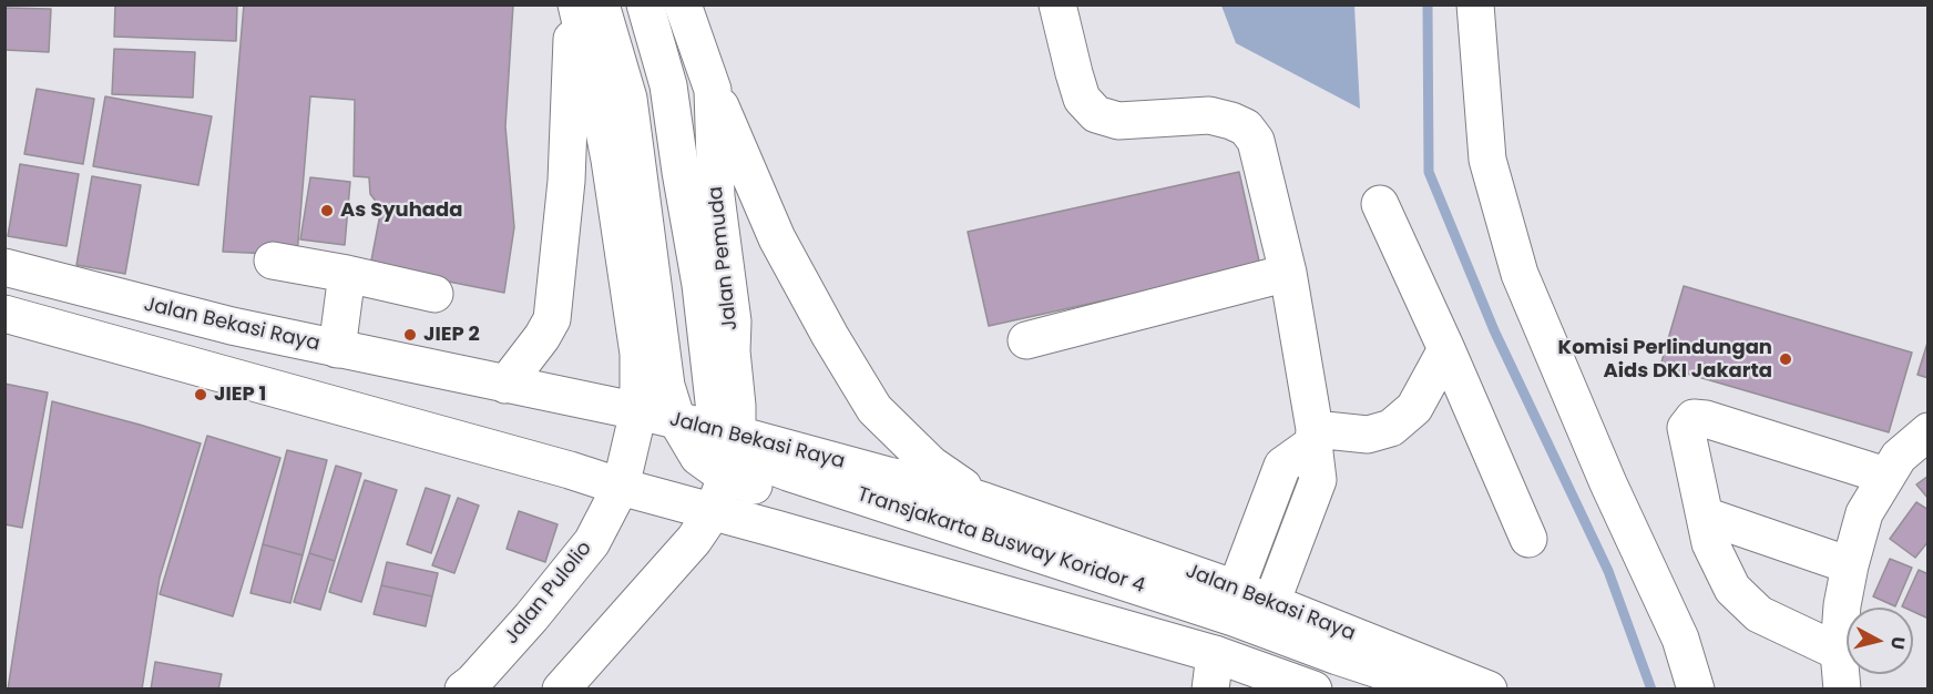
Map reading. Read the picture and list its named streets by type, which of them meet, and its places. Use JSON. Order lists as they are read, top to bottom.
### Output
{
  "streets": {
    "main road": [
      "Jalan Pemuda",
      "Jalan Bekasi Raya",
      "Transjakarta Busway Koridor 4",
      "Jalan Pulolio"
    ]
  },
  "crossings": [
    ["Jalan Pemuda", "Jalan Bekasi Raya"],
    ["Jalan Pemuda", "Transjakarta Busway Koridor 4"],
    ["Jalan Bekasi Raya", "Transjakarta Busway Koridor 4"]
  ],
  "places": [
    "As Syuhada",
    "JIEP 2",
    "Komisi Perlindungan Aids DKI Jakarta",
    "JIEP 1"
  ],
  "north": "right"
}
